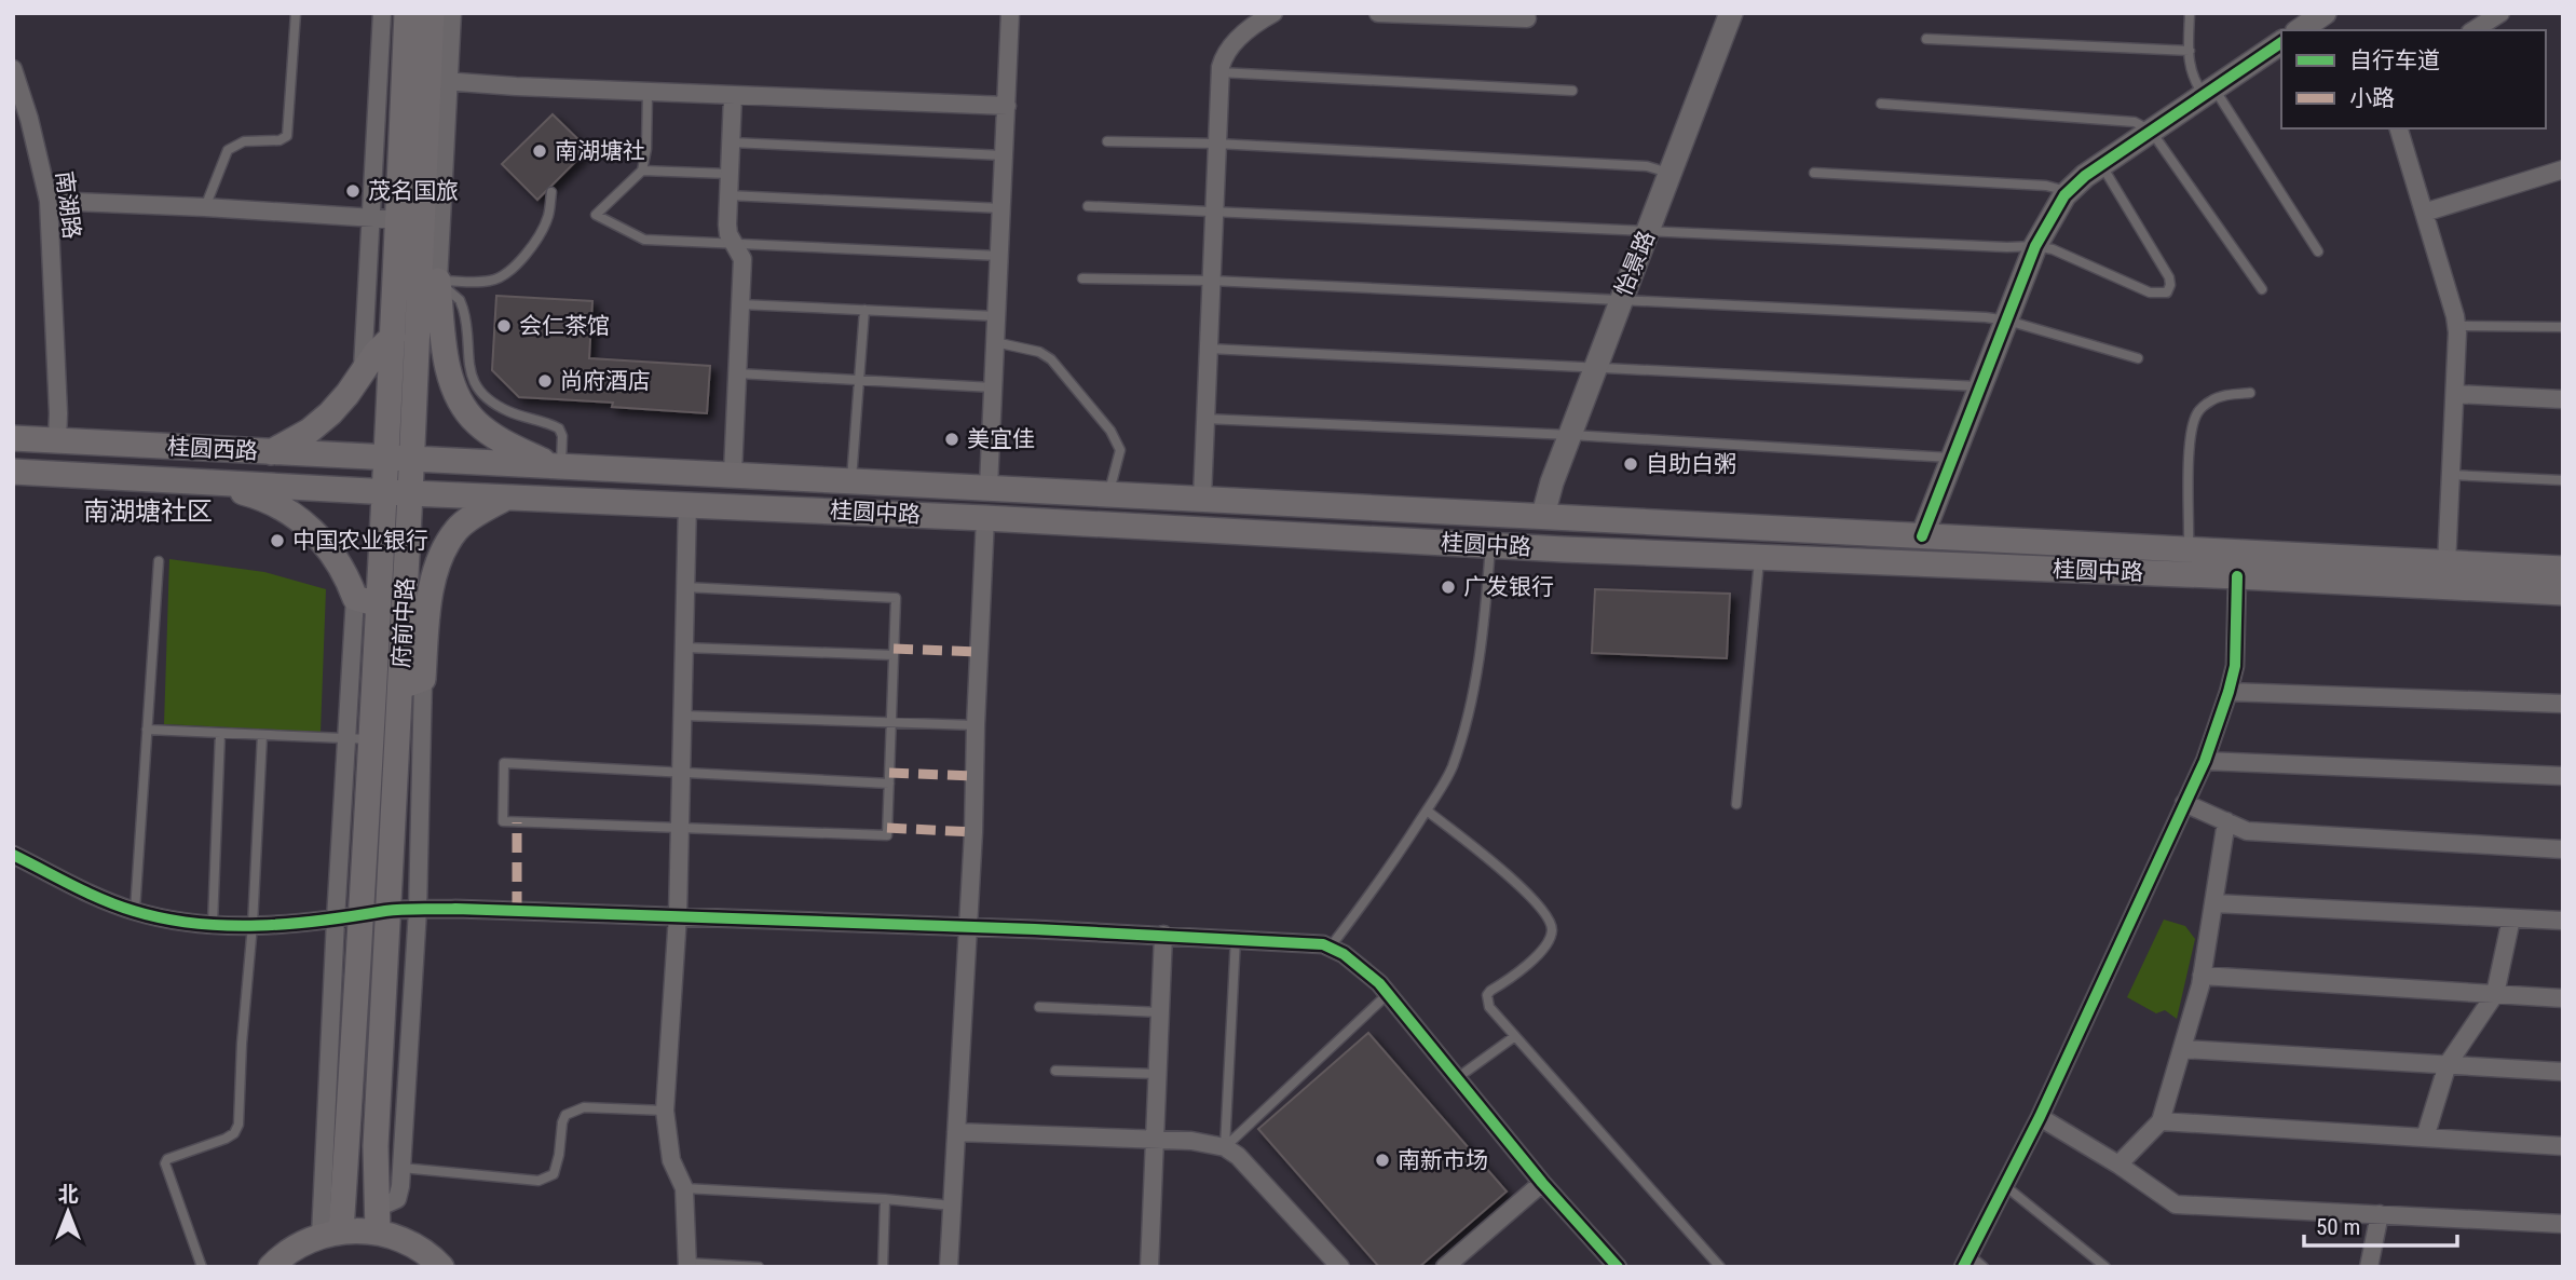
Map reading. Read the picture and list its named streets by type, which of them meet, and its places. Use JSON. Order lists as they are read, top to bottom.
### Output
{
  "streets": {
    "main road": ["桂圆西路", "桂圆中路", "府前中路"],
    "street": ["南湖路", "怡景路"]
  },
  "crossings": [
    ["南湖路", "桂圆西路"],
    ["怡景路", "桂圆中路"],
    ["桂圆西路", "桂圆中路"],
    ["桂圆西路", "府前中路"],
    ["桂圆中路", "府前中路"]
  ],
  "districts": ["南湖塘社区"],
  "places": [
    "南湖塘社",
    "茂名国旅",
    "会仁茶馆",
    "尚府酒店",
    "美宜佳",
    "自助白粥",
    "中国农业银行",
    "广发银行",
    "南新市场"
  ],
  "legend": ["自行车道", "小路"],
  "scale_bar": "50 m",
  "north": "top"
}
